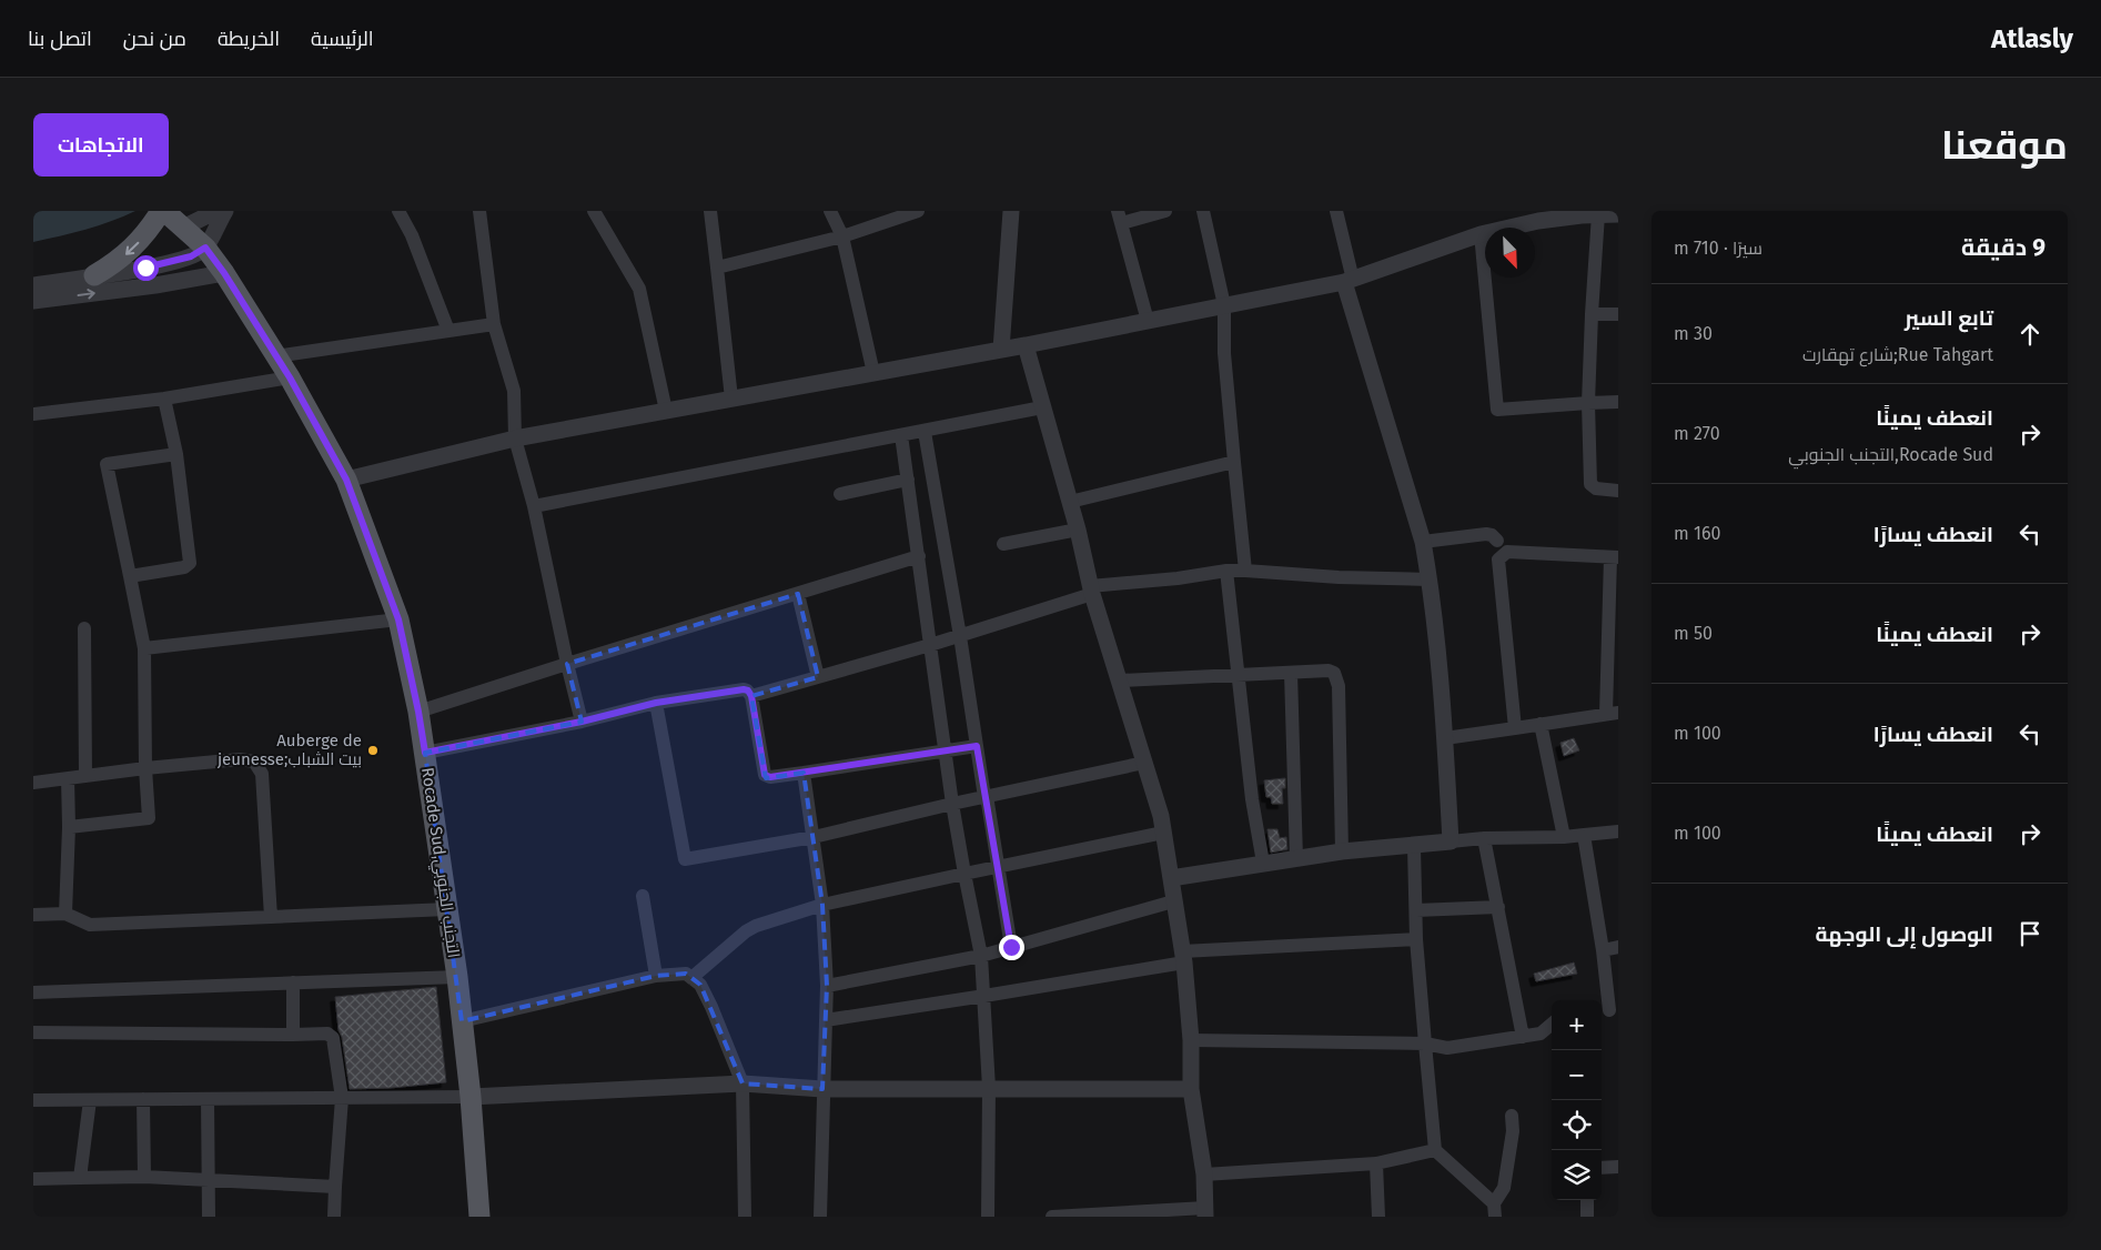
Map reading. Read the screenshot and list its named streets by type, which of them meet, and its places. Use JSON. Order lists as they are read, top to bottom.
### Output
{
  "streets": {
    "main road": ["Rocade Sud,التجنب الجنوبي"]
  },
  "places": ["Auberge de jeunesse;بيت الشباب"],
  "north": "bottom right",
  "page": {
    "header": "Atlasly",
    "nav": [
      "الرئيسية",
      "الخريطة",
      "من نحن",
      "اتصل بنا"
    ],
    "title": "موقعنا",
    "buttons": "الاتجاهات",
    "heading": ["9 دقيقة", "سيرًا · 710 m"],
    "list": [
      ["تابع السير", "Rue Tahgart;شارع تهقارت", "30 m"],
      ["انعطف يمينًا", "Rocade Sud,التجنب الجنوبي", "270 m"],
      ["انعطف يسارًا", "160 m"],
      ["انعطف يمينًا", "50 m"],
      ["انعطف يسارًا", "100 m"],
      ["انعطف يمينًا", "100 m"],
      "الوصول إلى الوجهة"
    ],
    "map_buttons": ["+", "−"]
  }
}
